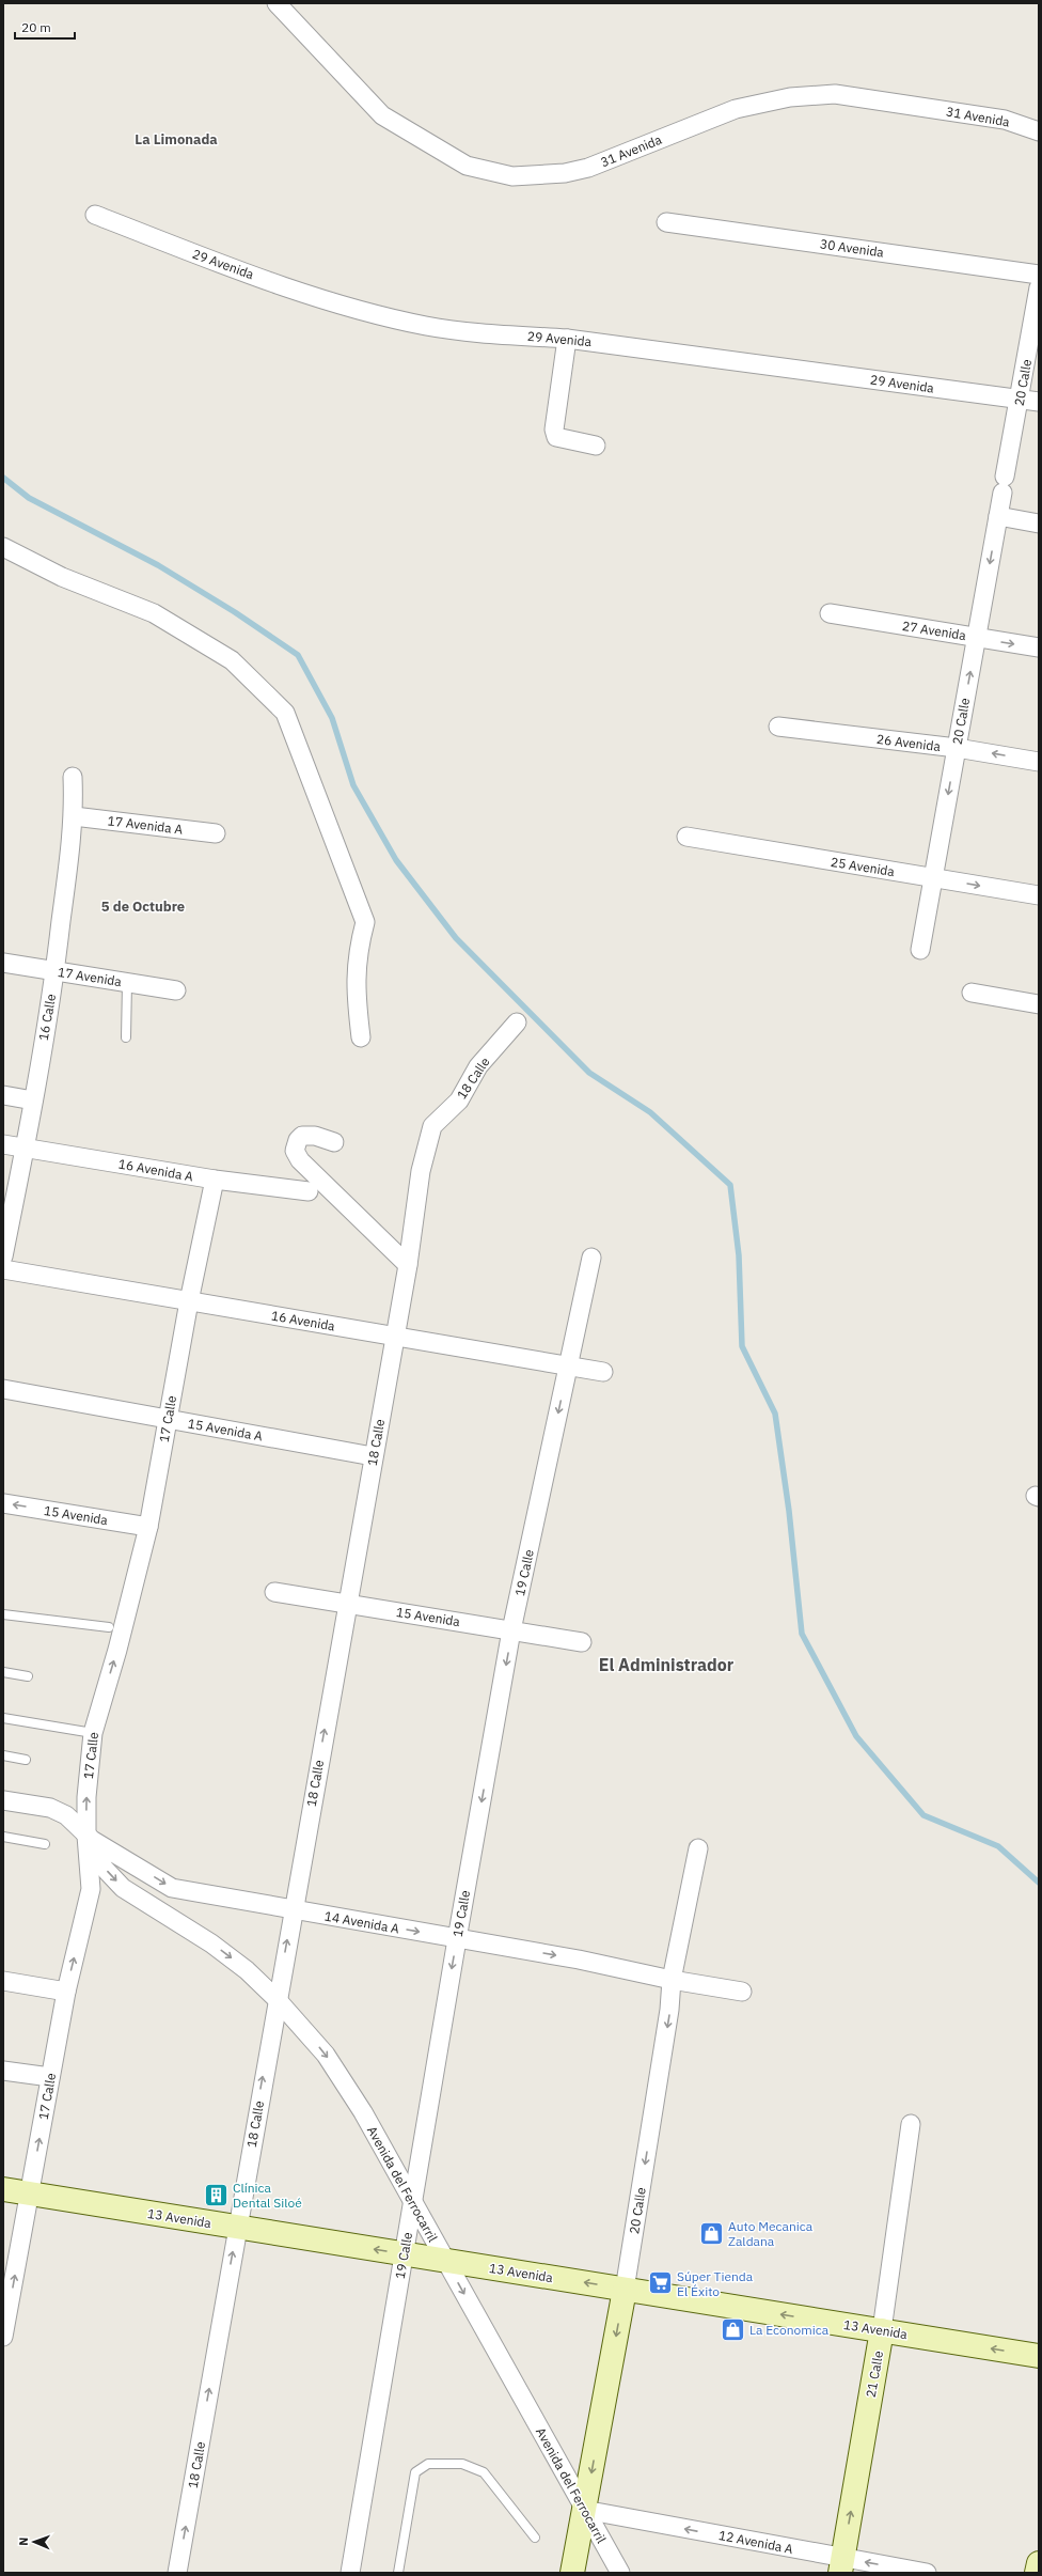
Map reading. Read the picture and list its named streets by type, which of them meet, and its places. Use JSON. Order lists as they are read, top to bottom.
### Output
{
  "streets": {
    "street": [
      "31 Avenida",
      "30 Avenida",
      "29 Avenida",
      "20 Calle",
      "27 Avenida",
      "26 Avenida",
      "17 Avenida A",
      "25 Avenida",
      "17 Avenida",
      "16 Calle",
      "18 Calle",
      "16 Avenida A",
      "16 Avenida",
      "17 Calle",
      "15 Avenida A",
      "15 Avenida",
      "19 Calle",
      "14 Avenida A",
      "Avenida del Ferrocarril",
      "13 Avenida",
      "21 Calle",
      "12 Avenida A"
    ]
  },
  "crossings": [
    ["29 Avenida", "20 Calle"],
    ["20 Calle", "27 Avenida"],
    ["20 Calle", "26 Avenida"],
    ["20 Calle", "25 Avenida"],
    ["20 Calle", "14 Avenida A"],
    ["20 Calle", "Avenida del Ferrocarril"],
    ["20 Calle", "13 Avenida"],
    ["20 Calle", "12 Avenida A"],
    ["17 Avenida A", "16 Calle"],
    ["17 Avenida", "16 Calle"],
    ["16 Calle", "16 Avenida A"],
    ["18 Calle", "16 Avenida"],
    ["18 Calle", "15 Avenida A"],
    ["18 Calle", "15 Avenida"],
    ["18 Calle", "14 Avenida A"],
    ["18 Calle", "Avenida del Ferrocarril"],
    ["18 Calle", "13 Avenida"],
    ["16 Avenida A", "17 Calle"],
    ["16 Avenida", "17 Calle"],
    ["16 Avenida", "19 Calle"],
    ["17 Calle", "15 Avenida A"],
    ["17 Calle", "15 Avenida"],
    ["17 Calle", "14 Avenida A"],
    ["17 Calle", "Avenida del Ferrocarril"],
    ["17 Calle", "13 Avenida"],
    ["15 Avenida", "19 Calle"],
    ["19 Calle", "14 Avenida A"],
    ["19 Calle", "Avenida del Ferrocarril"],
    ["19 Calle", "13 Avenida"],
    ["14 Avenida A", "Avenida del Ferrocarril"],
    ["Avenida del Ferrocarril", "13 Avenida"],
    ["Avenida del Ferrocarril", "12 Avenida A"],
    ["13 Avenida", "21 Calle"],
    ["21 Calle", "12 Avenida A"]
  ],
  "one_way": [
    "18 Calle",
    "17 Calle",
    "19 Calle",
    "14 Avenida A",
    "Avenida del Ferrocarril",
    "13 Avenida",
    "21 Calle",
    "12 Avenida A"
  ],
  "districts": ["La Limonada", "5 de Octubre", "El Administrador"],
  "places": {
    "building": ["Clínica Dental Siloé"],
    "shop": ["Auto Mecanica Zaldana", "La Economica"],
    "supermarket": ["Súper Tienda El Éxito"]
  },
  "scale_bar": "20 m",
  "north": "left"
}
